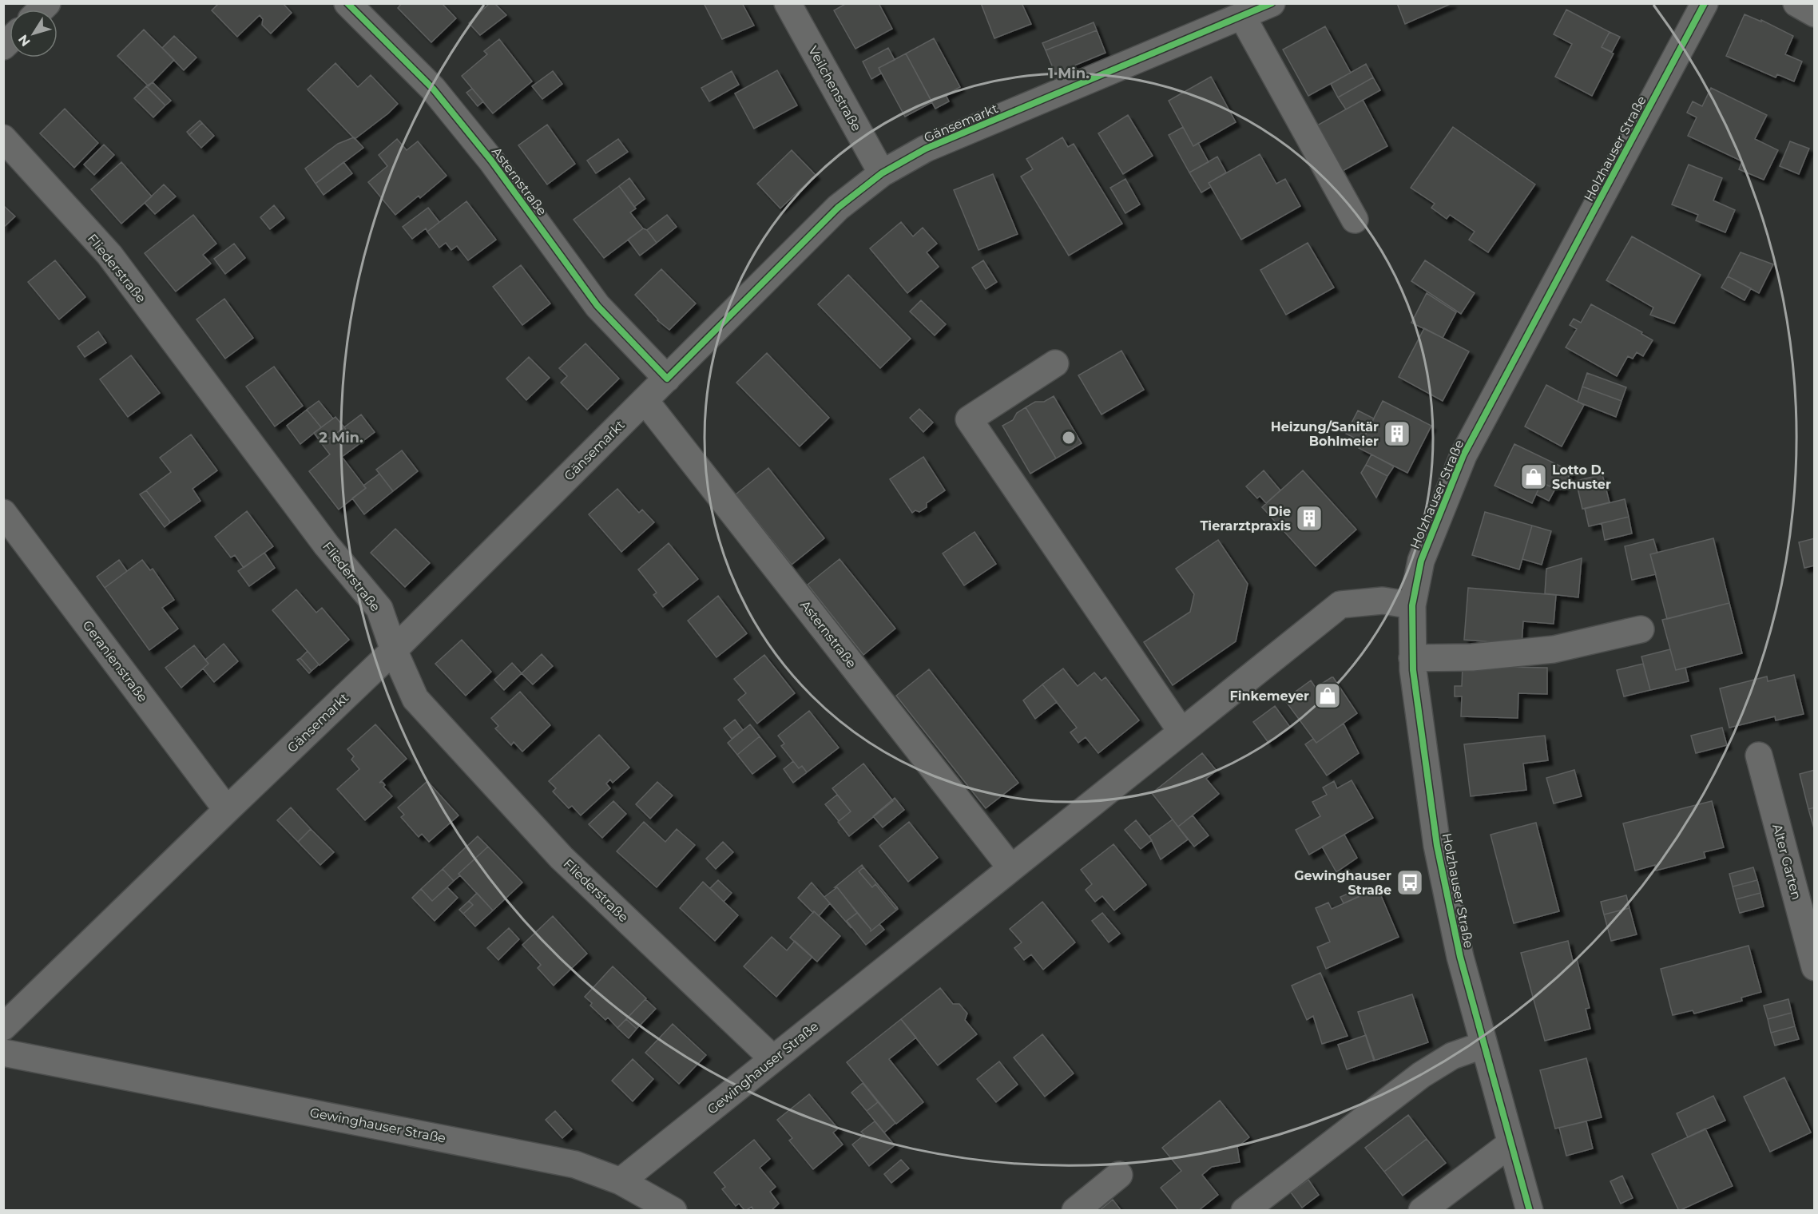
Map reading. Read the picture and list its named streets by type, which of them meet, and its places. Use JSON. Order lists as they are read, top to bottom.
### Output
{
  "streets": {
    "street": [
      "Veilchenstraße",
      "Gänsemarkt",
      "Holzhauser Straße",
      "Asternstraße",
      "Fliederstraße",
      "Geranienstraße",
      "Alter Garten",
      "Gewinghauser Straße"
    ]
  },
  "crossings": [
    ["Veilchenstraße", "Gänsemarkt"],
    ["Gänsemarkt", "Asternstraße"],
    ["Gänsemarkt", "Fliederstraße"],
    ["Gänsemarkt", "Geranienstraße"],
    ["Holzhauser Straße", "Gewinghauser Straße"],
    ["Asternstraße", "Gewinghauser Straße"],
    ["Fliederstraße", "Gewinghauser Straße"]
  ],
  "places": {
    "building": ["Heizung/Sanitär Bohlmeier", "Die Tierarztpraxis"],
    "shop": ["Lotto D. Schuster", "Finkemeyer"],
    "bus stop": ["Gewinghauser Straße"]
  },
  "north": "bottom left",
  "rings": ["1 Min.", "2 Min."]
}
